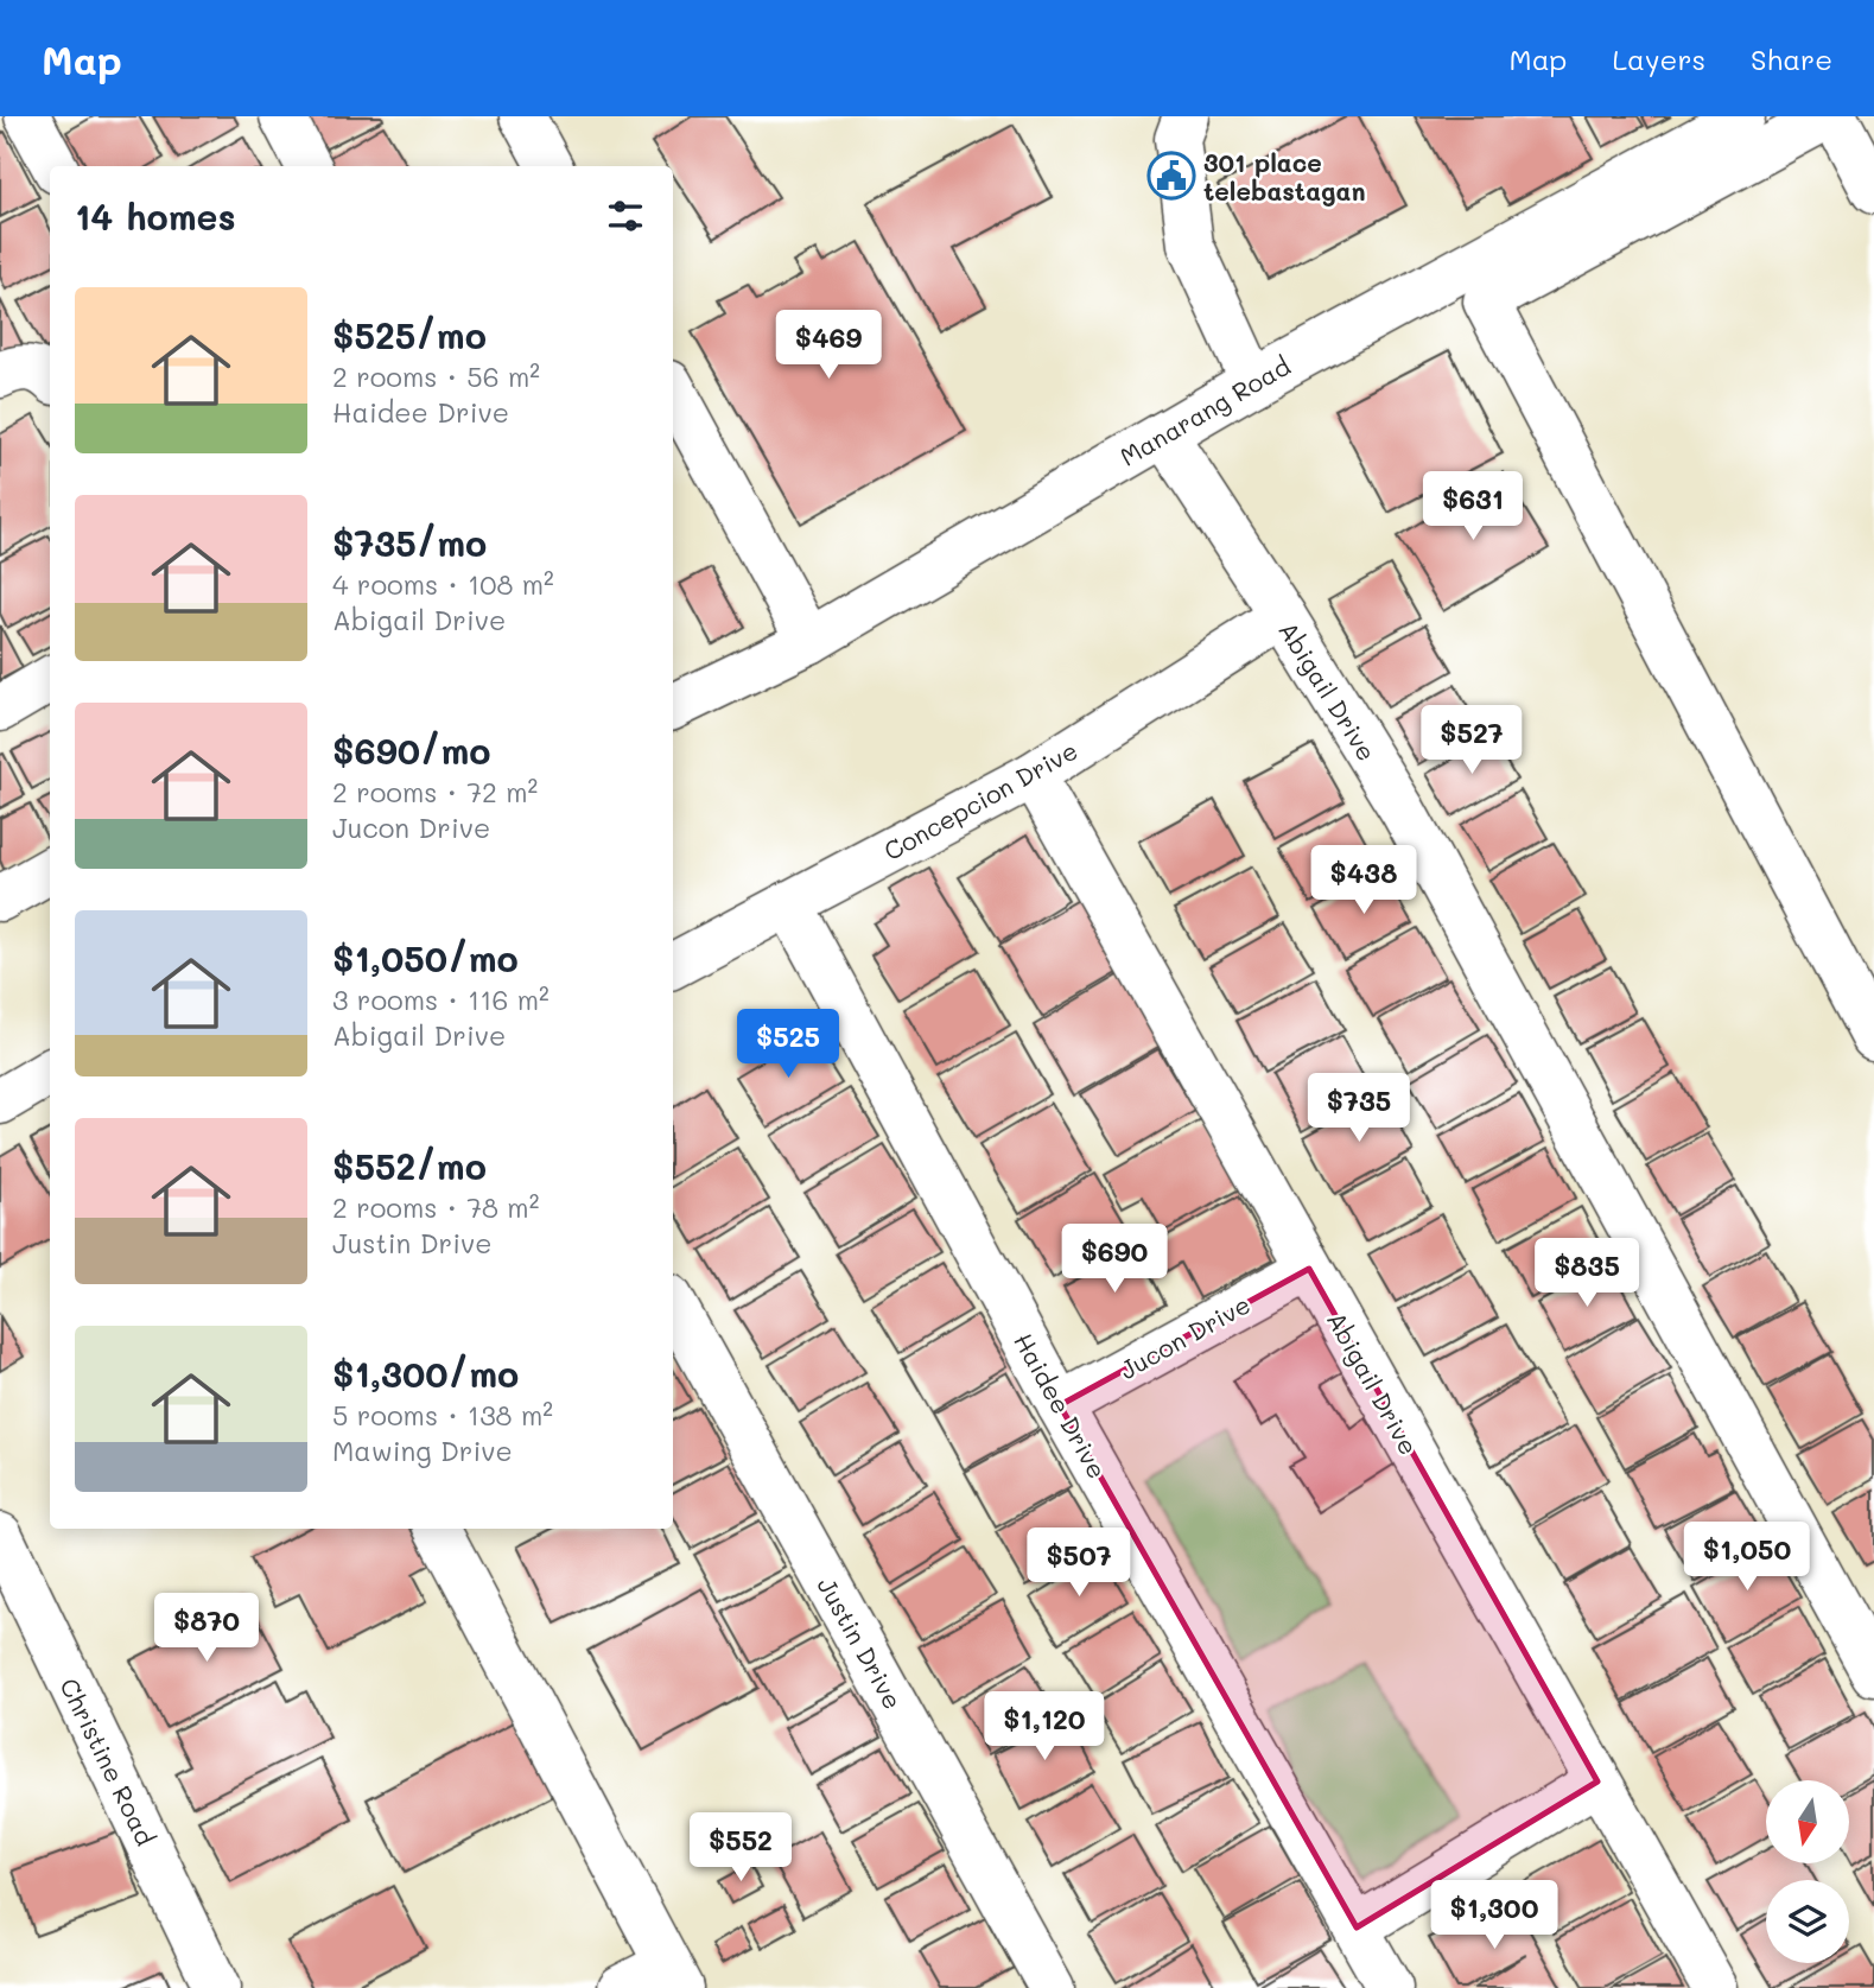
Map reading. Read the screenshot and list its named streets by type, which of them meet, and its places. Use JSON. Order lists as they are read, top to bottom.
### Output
{
  "streets": {
    "street": [
      "Manarang Road",
      "Abigail Drive",
      "Concepcion Drive",
      "Jucon Drive",
      "Haidee Drive",
      "Justin Drive",
      "Christine Road"
    ]
  },
  "crossings": [
    ["Manarang Road", "Abigail Drive"],
    ["Abigail Drive", "Concepcion Drive"],
    ["Abigail Drive", "Jucon Drive"],
    ["Concepcion Drive", "Haidee Drive"],
    ["Jucon Drive", "Haidee Drive"]
  ],
  "places": {
    "public building": ["301 place telebastagan"]
  },
  "north": "bottom",
  "page": {
    "header": "Map",
    "nav": ["Map", "Layers", "Share"],
    "heading": "14 homes",
    "list": [
      {
        "name": "$525/mo",
        "note": "2 rooms · 56 m² · Haidee Drive"
      },
      {
        "name": "$735/mo",
        "note": "4 rooms · 108 m² · Abigail Drive"
      },
      {
        "name": "$690/mo",
        "note": "2 rooms · 72 m² · Jucon Drive"
      },
      {
        "name": "$1,050/mo",
        "note": "3 rooms · 116 m² · Abigail Drive"
      },
      {
        "name": "$552/mo",
        "note": "2 rooms · 78 m² · Justin Drive"
      },
      {
        "name": "$1,300/mo",
        "note": "5 rooms · 138 m² · Mawing Drive"
      }
    ],
    "price": [
      "$469",
      "$631",
      "$527",
      "$438",
      "$525",
      "$735",
      "$690",
      "$835",
      "$1,050",
      "$507",
      "$870",
      "$1,120",
      "$552",
      "$1,300"
    ]
  }
}
